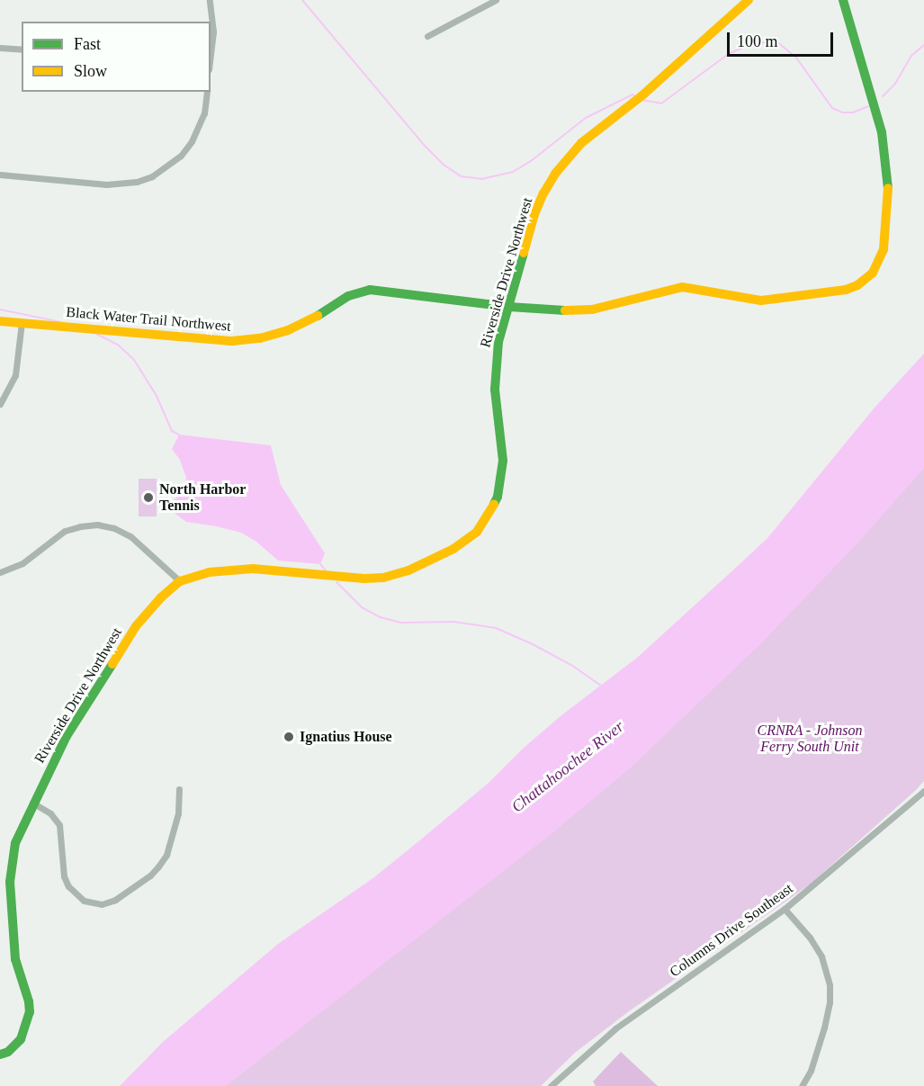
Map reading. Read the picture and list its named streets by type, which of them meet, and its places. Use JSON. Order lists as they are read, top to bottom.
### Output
{
  "streets": {
    "street": ["Riverside Drive Northwest", "Black Water Trail Northwest", "Columns Drive Southeast"]
  },
  "crossings": [
    ["Riverside Drive Northwest", "Black Water Trail Northwest"]
  ],
  "water": ["Chattahoochee River"],
  "parks": ["CRNRA - Johnson Ferry South Unit"],
  "places": ["North Harbor Tennis", "Ignatius House"],
  "legend": ["Fast", "Slow"],
  "scale_bar": "100 m"
}
